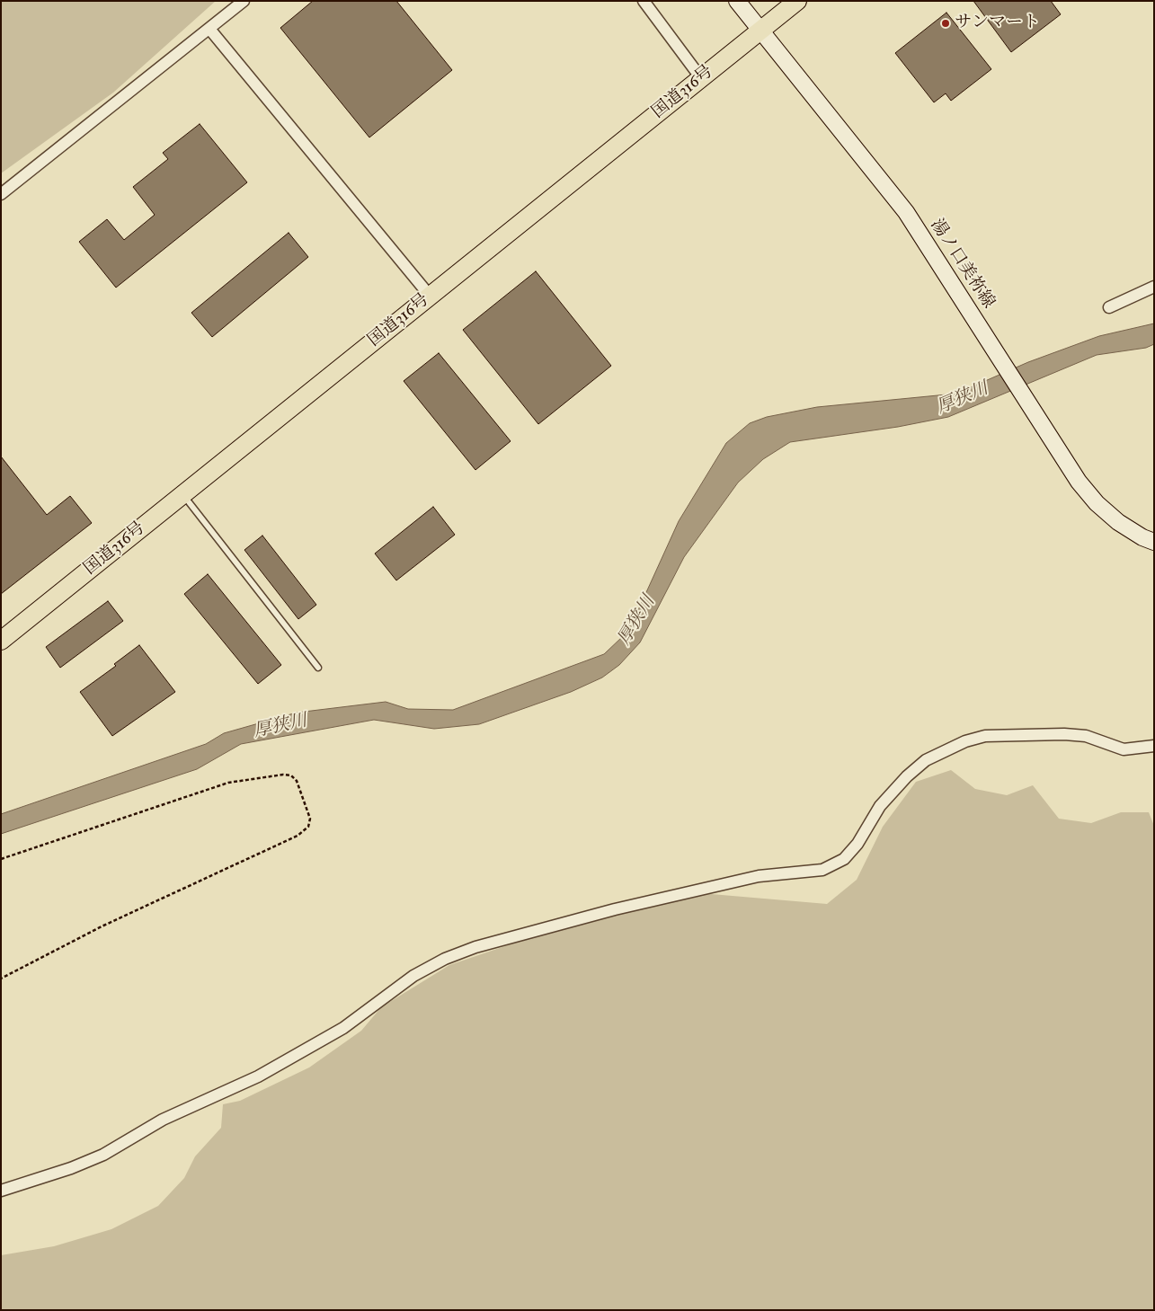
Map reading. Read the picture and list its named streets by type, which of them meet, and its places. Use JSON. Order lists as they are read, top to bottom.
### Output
{
  "streets": {
    "highway": ["国道316号"],
    "main road": ["湯ノ口美祢線"]
  },
  "crossings": [
    ["国道316号", "湯ノ口美祢線"]
  ],
  "water": ["厚狭川"],
  "places": ["サンマート"]
}
